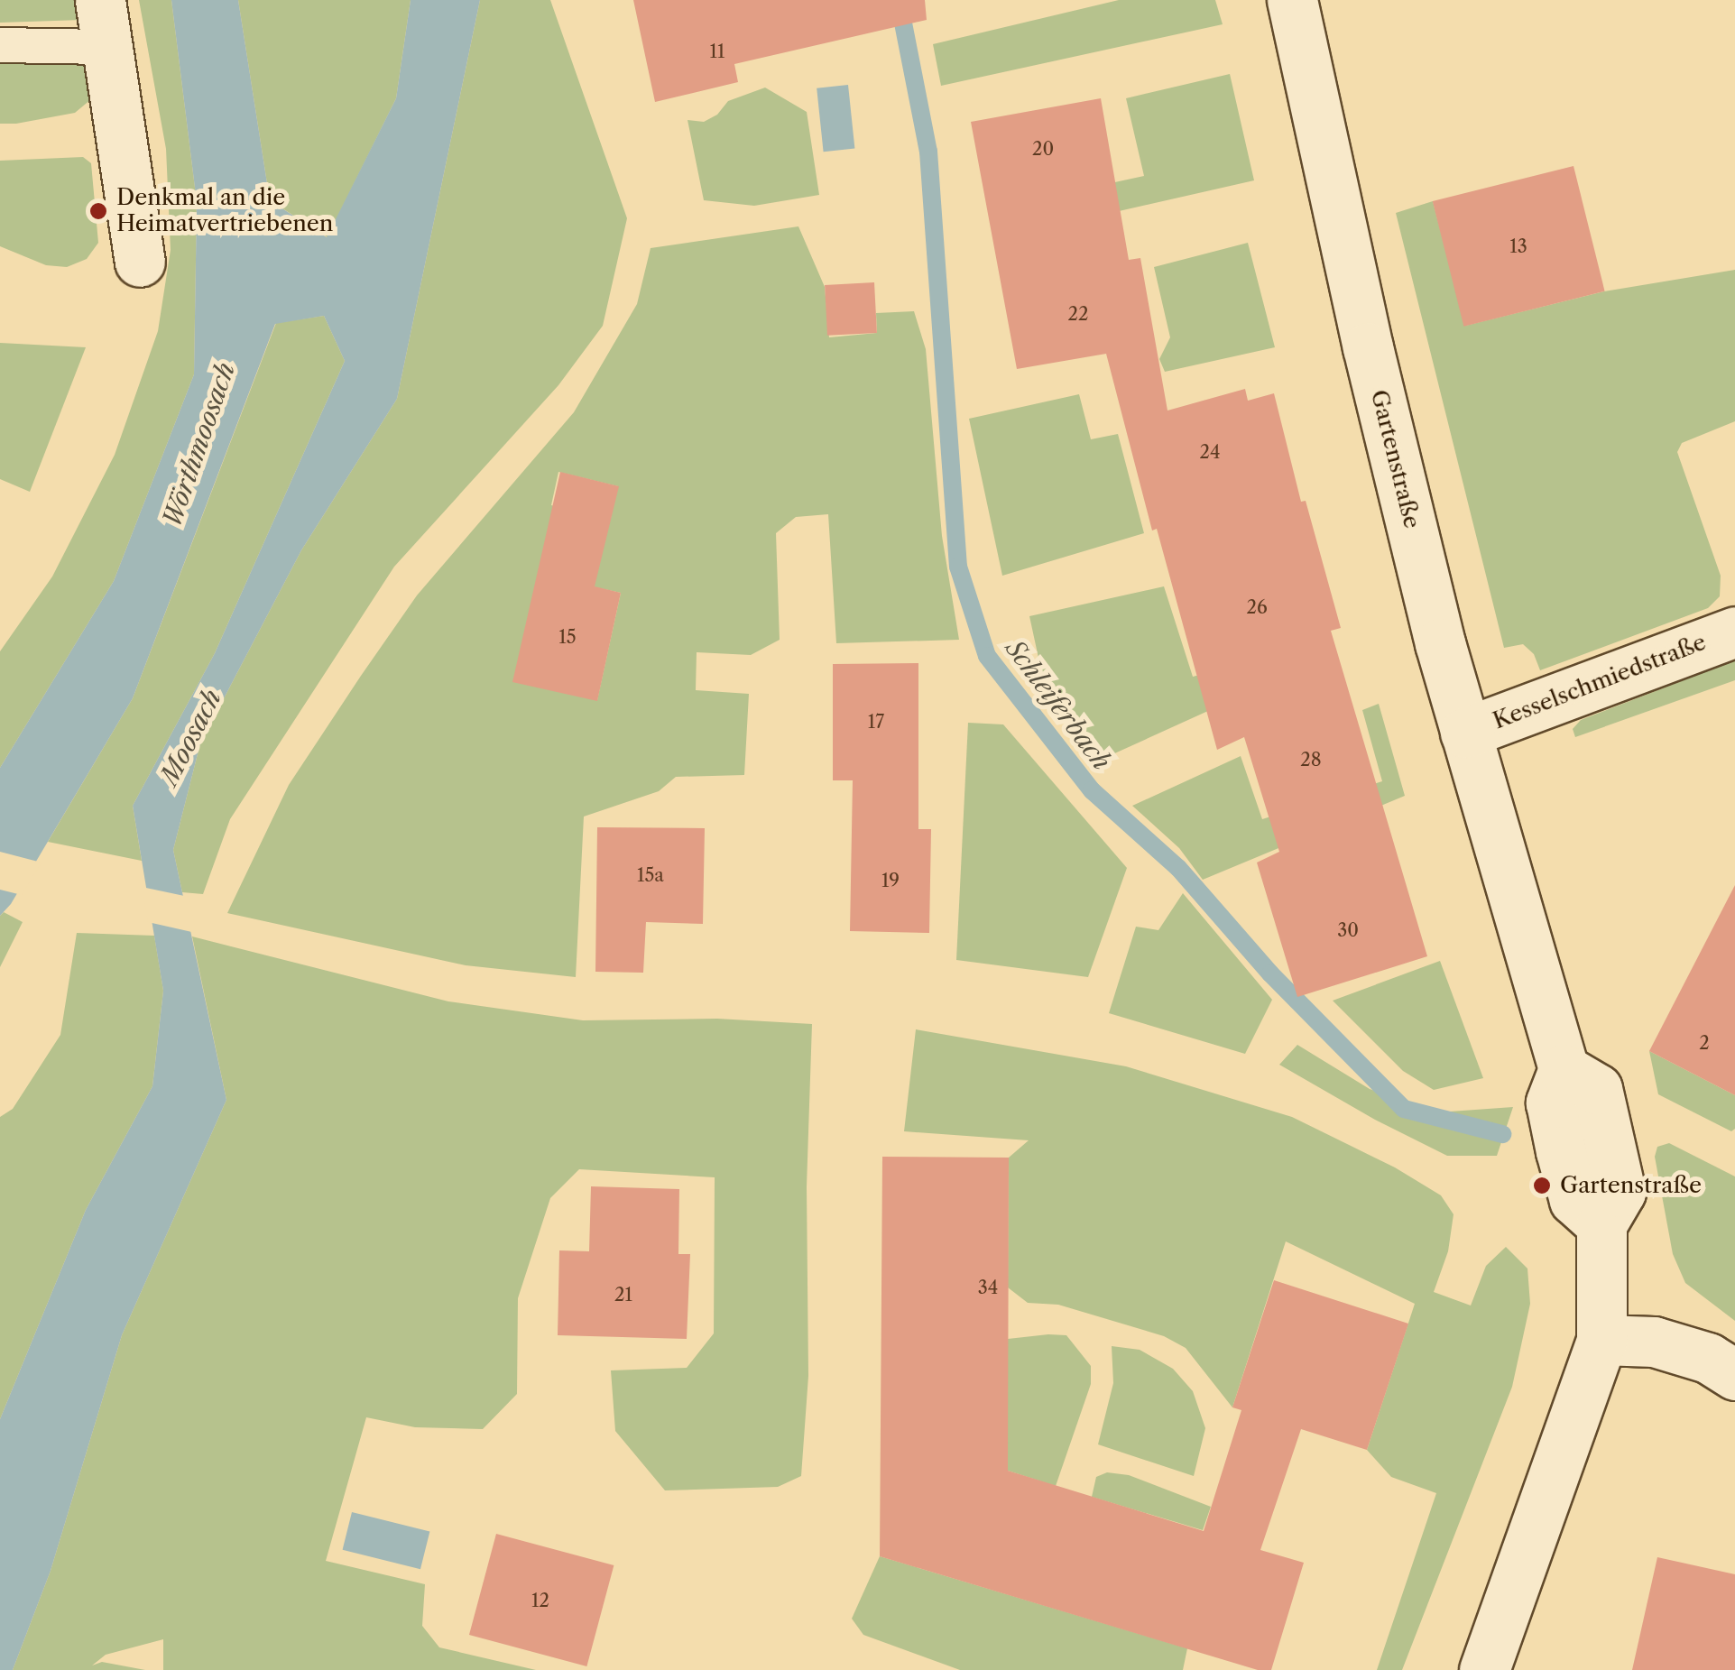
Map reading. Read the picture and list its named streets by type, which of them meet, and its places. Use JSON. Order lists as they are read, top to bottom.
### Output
{
  "streets": {
    "street": ["Gartenstraße", "Kesselschmiedstraße"]
  },
  "crossings": [
    ["Gartenstraße", "Kesselschmiedstraße"]
  ],
  "water": ["Wörthmoosach", "Schleiferbach", "Moosach"],
  "places": ["Denkmal an die Heimatvertriebenen", "Gartenstraße"],
  "house_numbers": [
    "11",
    "20",
    "13",
    "22",
    "24",
    "26",
    "15",
    "17",
    "28",
    "15a",
    "19",
    "30",
    "2",
    "34",
    "21",
    "12"
  ]
}
